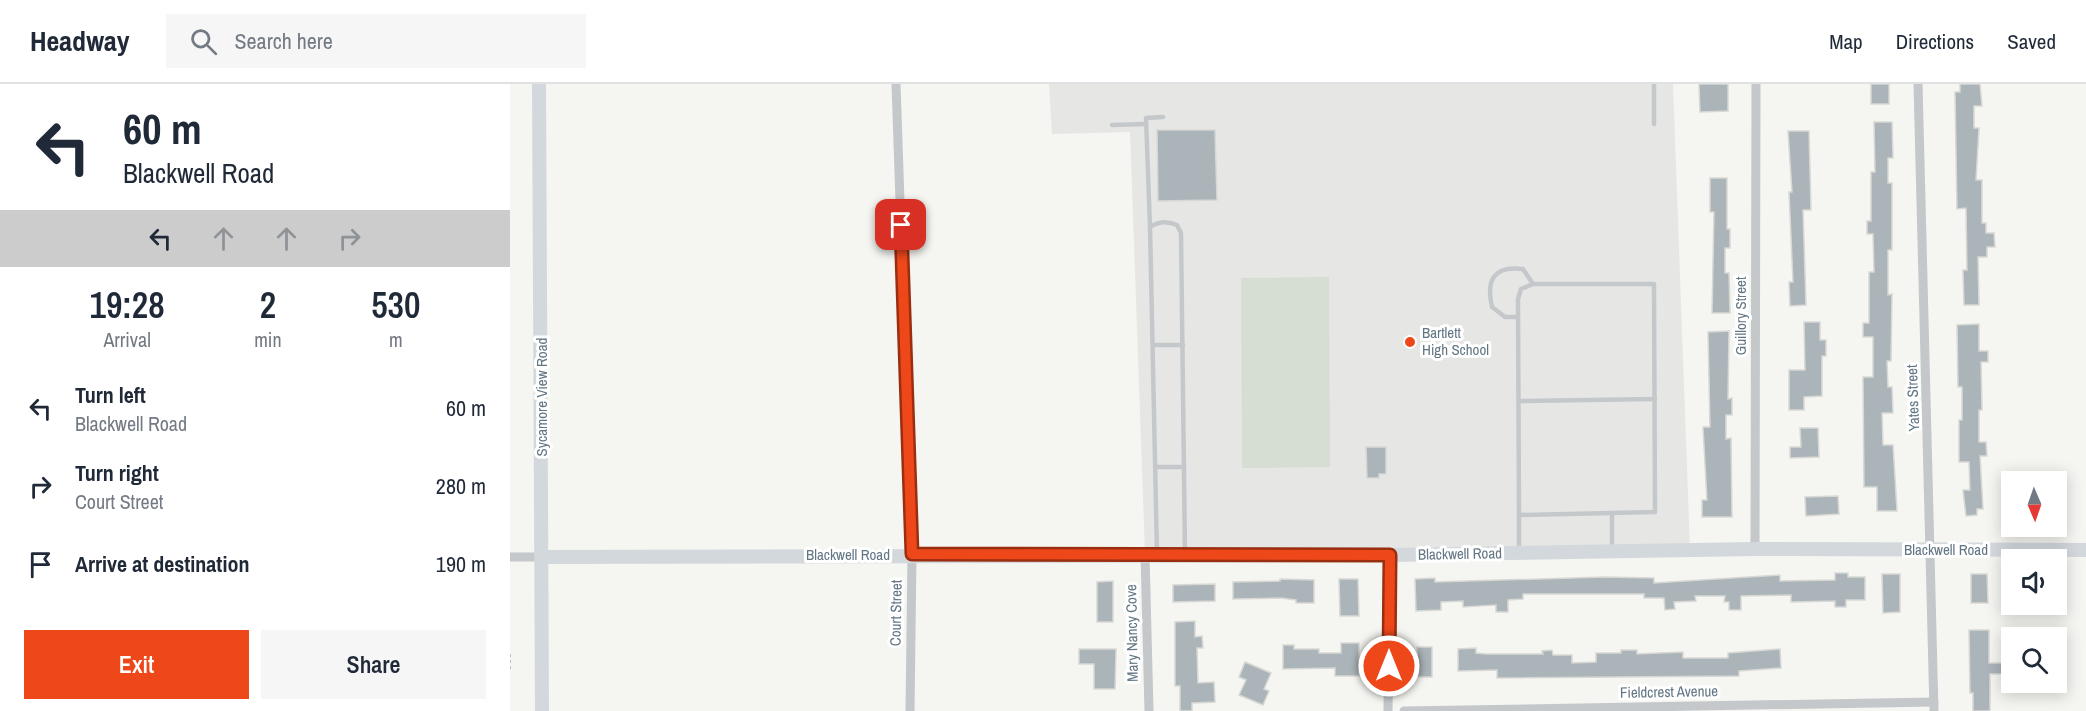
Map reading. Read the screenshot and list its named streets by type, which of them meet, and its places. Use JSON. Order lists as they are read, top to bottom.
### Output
{
  "streets": {
    "street": [
      "Guillory Street",
      "Sycamore View Road",
      "Yates Street",
      "Blackwell Road",
      "Court Street",
      "Mary Nancy Cove",
      "Fieldcrest Avenue"
    ]
  },
  "crossings": [
    ["Guillory Street", "Blackwell Road"],
    ["Sycamore View Road", "Blackwell Road"],
    ["Yates Street", "Blackwell Road"],
    ["Yates Street", "Fieldcrest Avenue"],
    ["Blackwell Road", "Court Street"],
    ["Blackwell Road", "Mary Nancy Cove"]
  ],
  "places": ["Bartlett High School"],
  "north": "bottom",
  "page": {
    "header": "Headway",
    "search": "Search here",
    "nav": ["Map", "Directions", "Saved"],
    "turn": ["60 m", "Blackwell Road"],
    "eta": [
      "19:28",
      "Arrival",
      "2",
      "min",
      "530",
      "m"
    ],
    "list": [
      {
        "name": "Turn left",
        "note": "Blackwell Road",
        "value": "60 m"
      },
      {
        "name": "Turn right",
        "note": "Court Street",
        "value": "280 m"
      },
      {
        "name": "Arrive at destination",
        "value": "190 m"
      }
    ],
    "buttons": ["Exit", "Share"]
  }
}
